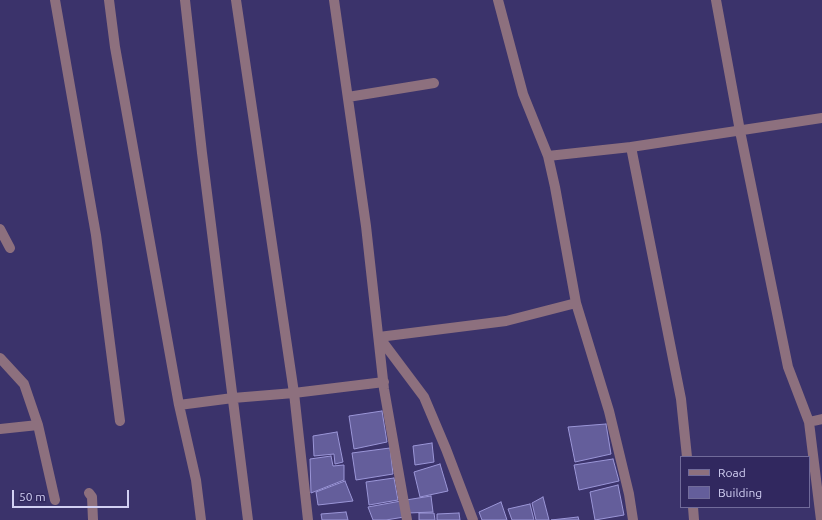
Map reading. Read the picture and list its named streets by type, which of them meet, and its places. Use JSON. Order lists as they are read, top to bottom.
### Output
{
  "legend": ["Road", "Building"],
  "scale_bar": "50 m"
}
